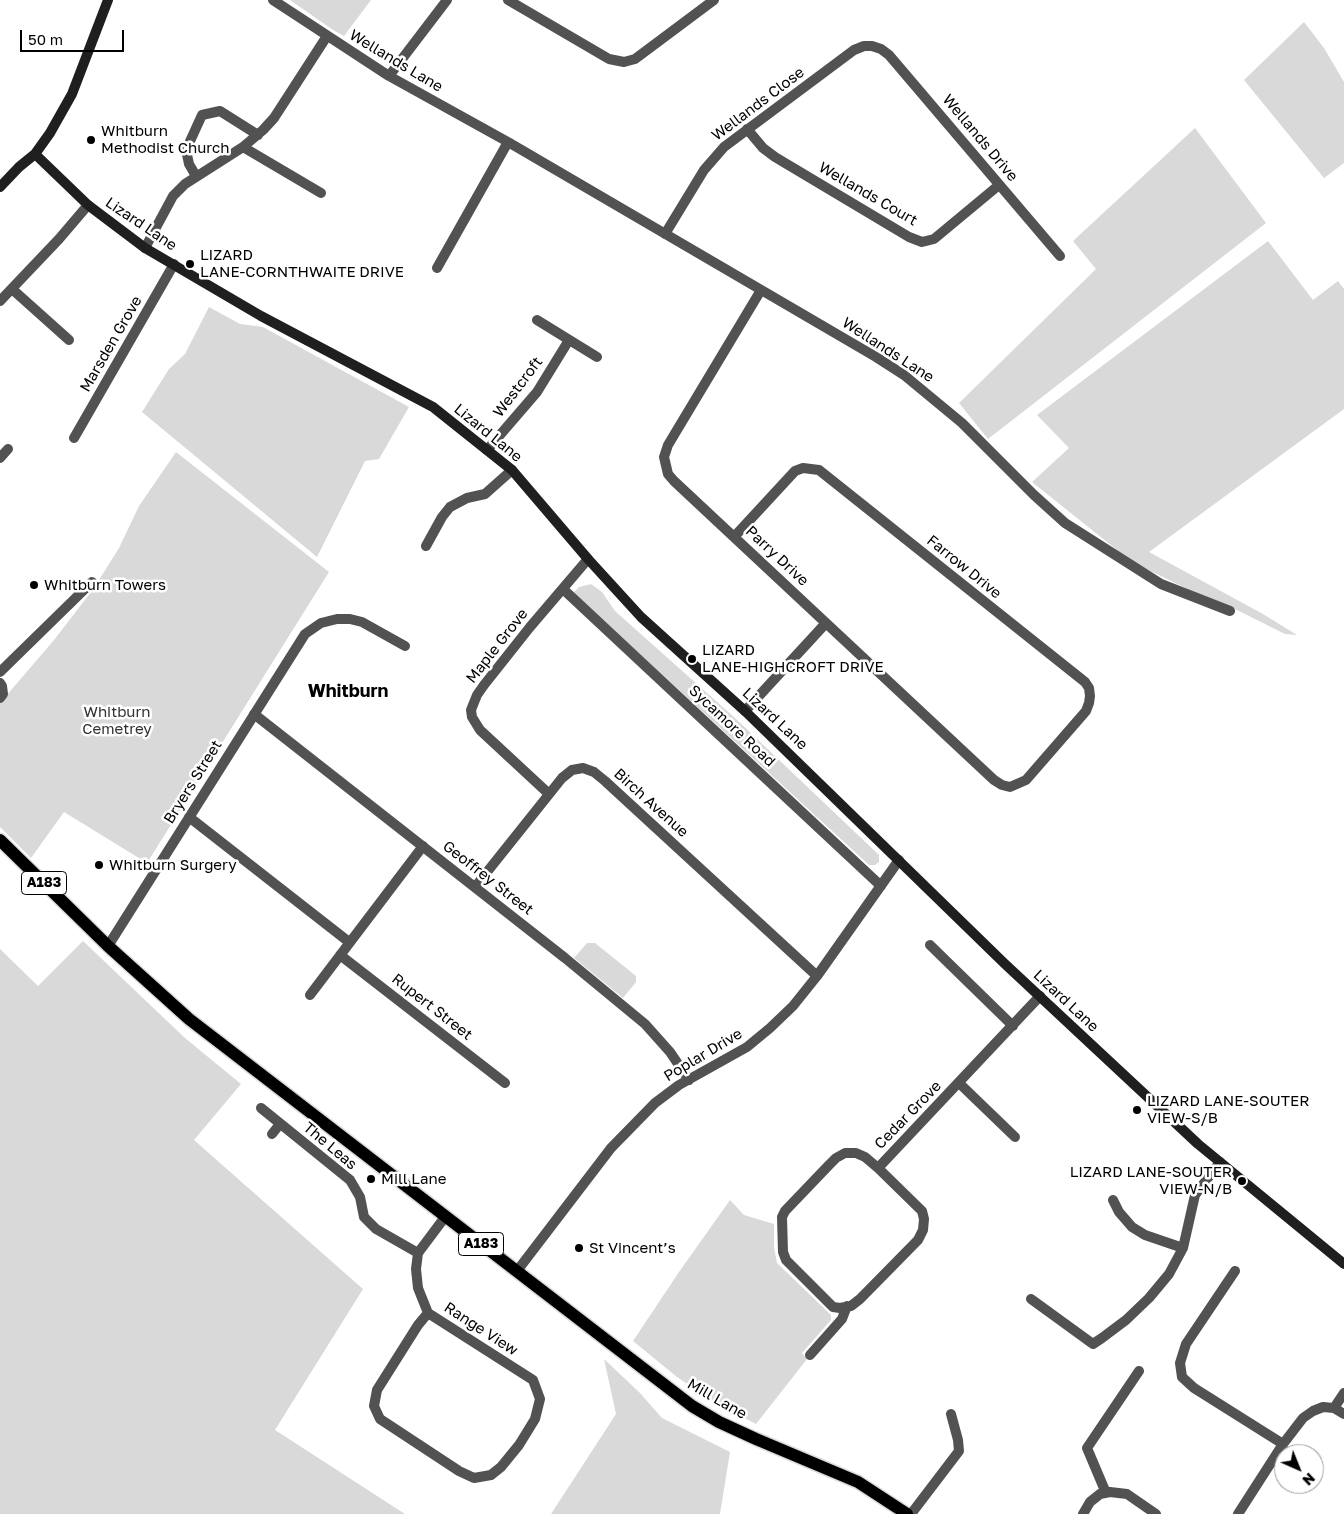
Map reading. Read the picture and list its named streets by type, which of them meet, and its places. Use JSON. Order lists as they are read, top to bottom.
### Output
{
  "streets": {
    "main road": ["A183", "Mill Lane"],
    "street": [
      "Wellands Lane",
      "Wellands Close",
      "Wellands Drive",
      "Wellands Court",
      "Lizard Lane",
      "Marsden Grove",
      "Westcroft",
      "Parry Drive",
      "Farrow Drive",
      "Maple Grove",
      "Sycamore Road",
      "Bryers Street",
      "Birch Avenue",
      "Geoffrey Street",
      "Rupert Street",
      "Poplar Drive",
      "Cedar Grove",
      "The Leas",
      "Range View"
    ]
  },
  "crossings": [
    ["Wellands Lane", "Wellands Close"],
    ["Wellands Lane", "Parry Drive"],
    ["Wellands Close", "Wellands Drive"],
    ["Wellands Close", "Wellands Court"],
    ["Wellands Drive", "Wellands Court"],
    ["Lizard Lane", "Marsden Grove"],
    ["Lizard Lane", "Westcroft"],
    ["Lizard Lane", "Maple Grove"],
    ["Lizard Lane", "Poplar Drive"],
    ["Lizard Lane", "Cedar Grove"],
    ["Parry Drive", "Farrow Drive"],
    ["Maple Grove", "Sycamore Road"],
    ["Maple Grove", "Birch Avenue"],
    ["Sycamore Road", "Poplar Drive"],
    ["Bryers Street", "Geoffrey Street"],
    ["Bryers Street", "Mill Lane"],
    ["Birch Avenue", "Geoffrey Street"],
    ["Birch Avenue", "Poplar Drive"],
    ["Geoffrey Street", "Poplar Drive"],
    ["Poplar Drive", "Mill Lane"],
    ["The Leas", "Range View"]
  ],
  "districts": ["Whitburn"],
  "parks": ["Whitburn Cemetrey"],
  "places": [
    "Whitburn Methodist Church",
    "LIZARD LANE-CORNTHWAITE DRIVE",
    "Whitburn Towers",
    "LIZARD LANE-HIGHCROFT DRIVE",
    "Whitburn Surgery",
    "LIZARD LANE-SOUTER VIEW-S/B",
    "Mill Lane",
    "LIZARD LANE-SOUTER VIEW-N/B",
    "St Vincent’s"
  ],
  "scale_bar": "50 m",
  "north": "bottom right"
}
